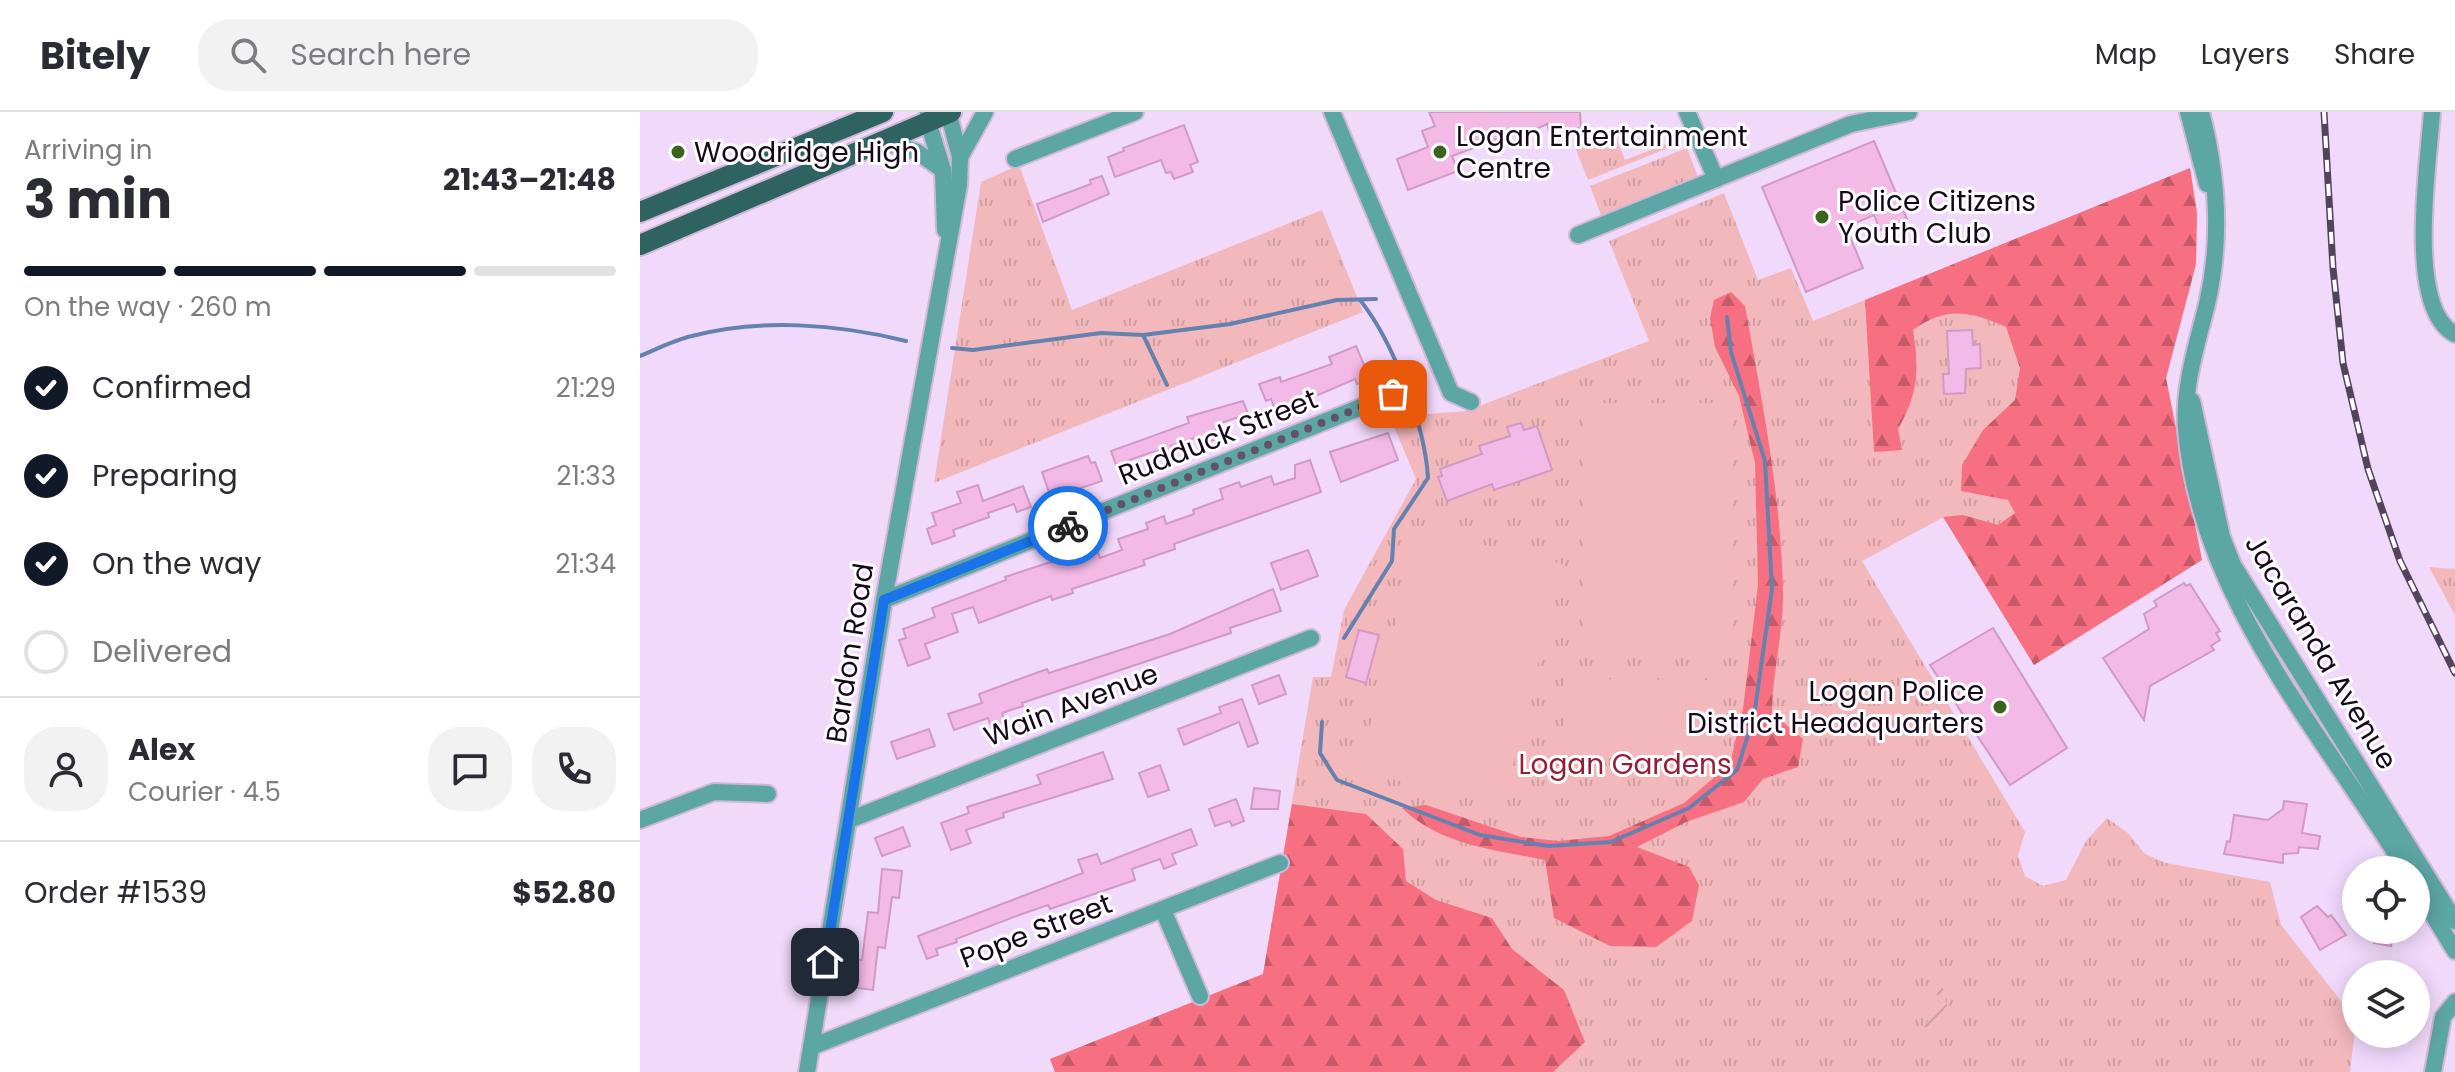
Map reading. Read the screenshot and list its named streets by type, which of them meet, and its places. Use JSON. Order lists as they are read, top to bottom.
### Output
{
  "streets": {
    "street": [
      "Rudduck Street",
      "Jacaranda Avenue",
      "Bardon Road",
      "Wain Avenue",
      "Pope Street"
    ]
  },
  "crossings": [
    ["Rudduck Street", "Bardon Road"],
    ["Bardon Road", "Wain Avenue"],
    ["Bardon Road", "Pope Street"]
  ],
  "parks": ["Logan Gardens"],
  "places": [
    "Woodridge High",
    "Logan Entertainment Centre",
    "Police Citizens Youth Club",
    "Logan Police District Headquarters"
  ],
  "page": {
    "header": "Bitely",
    "search": "Search here",
    "nav": ["Map", "Layers", "Share"],
    "heading": ["3 min", "Arriving in", "21:43–21:48"],
    "panel": [
      "Alex",
      "Courier · 4.5",
      "Order #1539",
      "$52.80"
    ],
    "bar": "On the way · 260 m",
    "list": [
      ["Confirmed", "21:29"],
      ["Preparing", "21:33"],
      ["On the way", "21:34"],
      "Delivered"
    ]
  }
}
